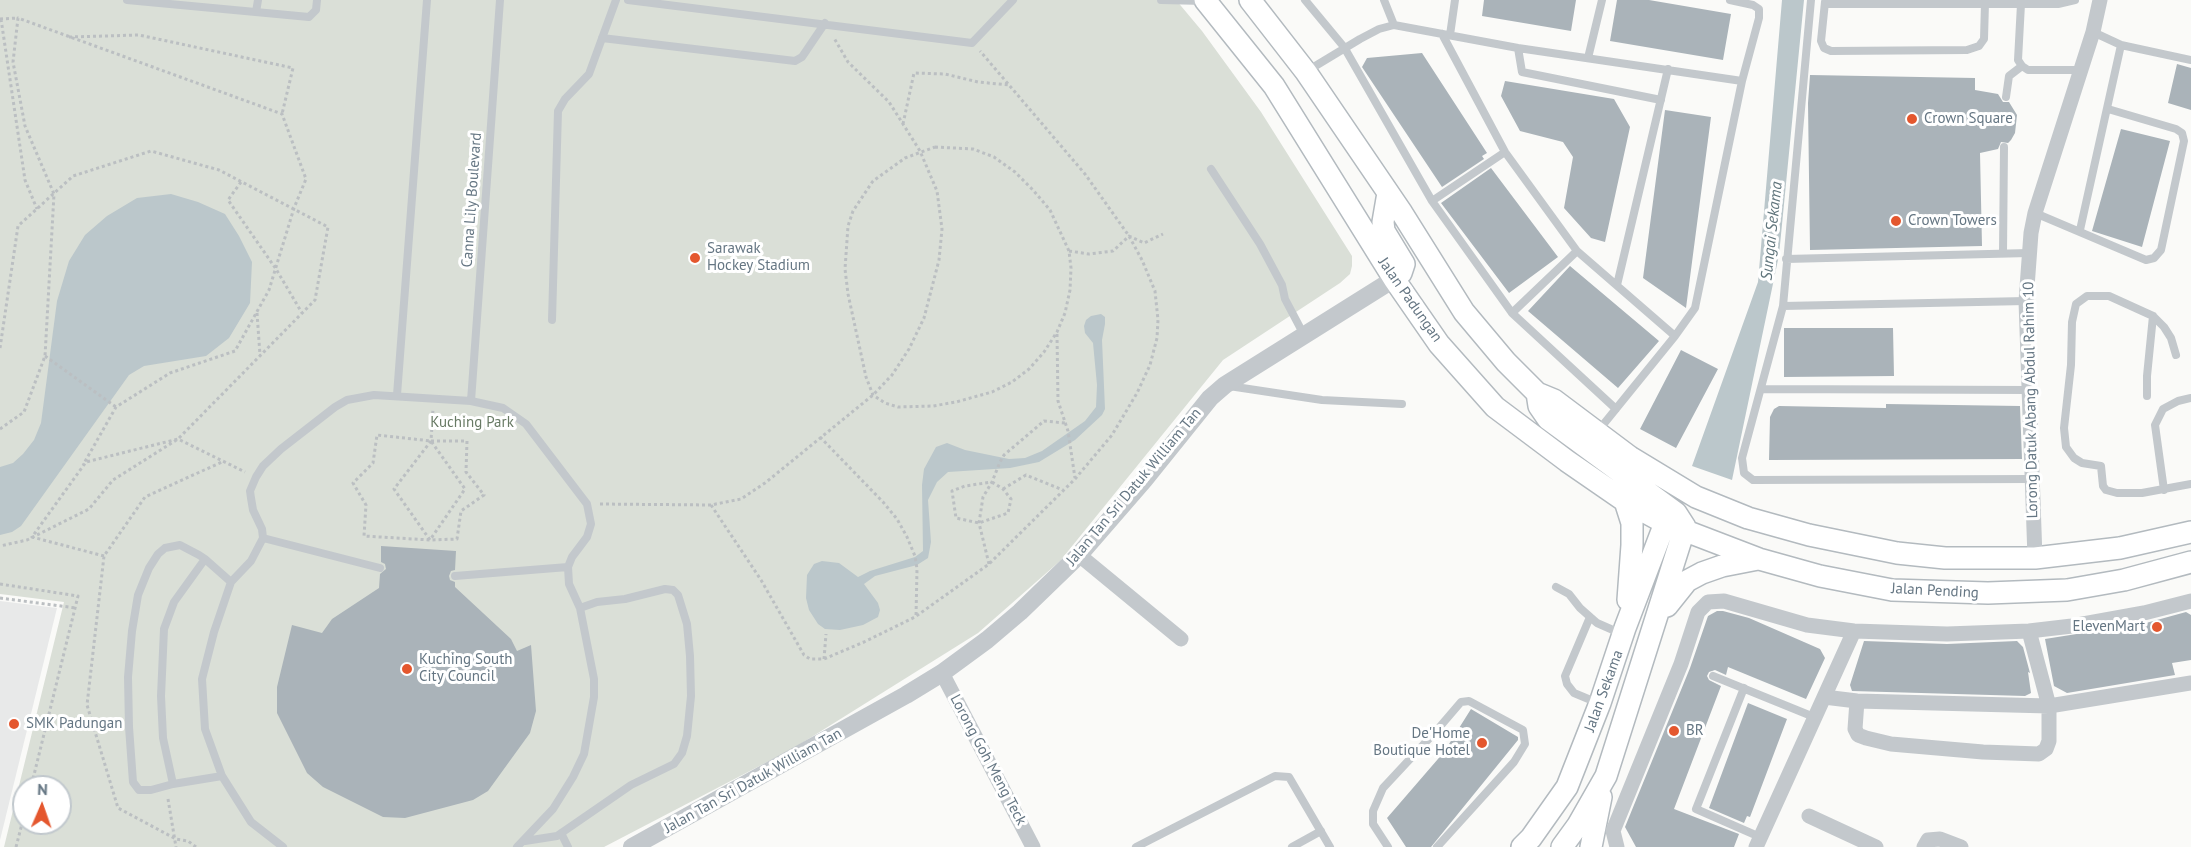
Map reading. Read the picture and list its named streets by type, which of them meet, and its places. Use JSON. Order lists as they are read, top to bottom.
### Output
{
  "streets": {
    "main road": ["Jalan Padungan", "Jalan Pending", "Jalan Sekama"],
    "street": ["Lorong Datuk Abang Abdul Rahim 10", "Jalan Tan Sri Datuk William Tan", "Lorong Goh Meng Teck"],
    "lane": ["Canna Lily Boulevard"]
  },
  "crossings": [
    ["Jalan Padungan", "Jalan Tan Sri Datuk William Tan"],
    ["Jalan Padungan", "Jalan Pending"],
    ["Jalan Padungan", "Jalan Sekama"],
    ["Jalan Tan Sri Datuk William Tan", "Lorong Goh Meng Teck"],
    ["Jalan Pending", "Jalan Sekama"]
  ],
  "water": ["Sungai Sekama"],
  "parks": ["Kuching Park"],
  "places": [
    "Crown Square",
    "Crown Towers",
    "Sarawak Hockey Stadium",
    "ElevenMart",
    "Kuching South City Council",
    "SMK Padungan",
    "BR",
    "De'Home Boutique Hotel"
  ],
  "north": "top"
}
